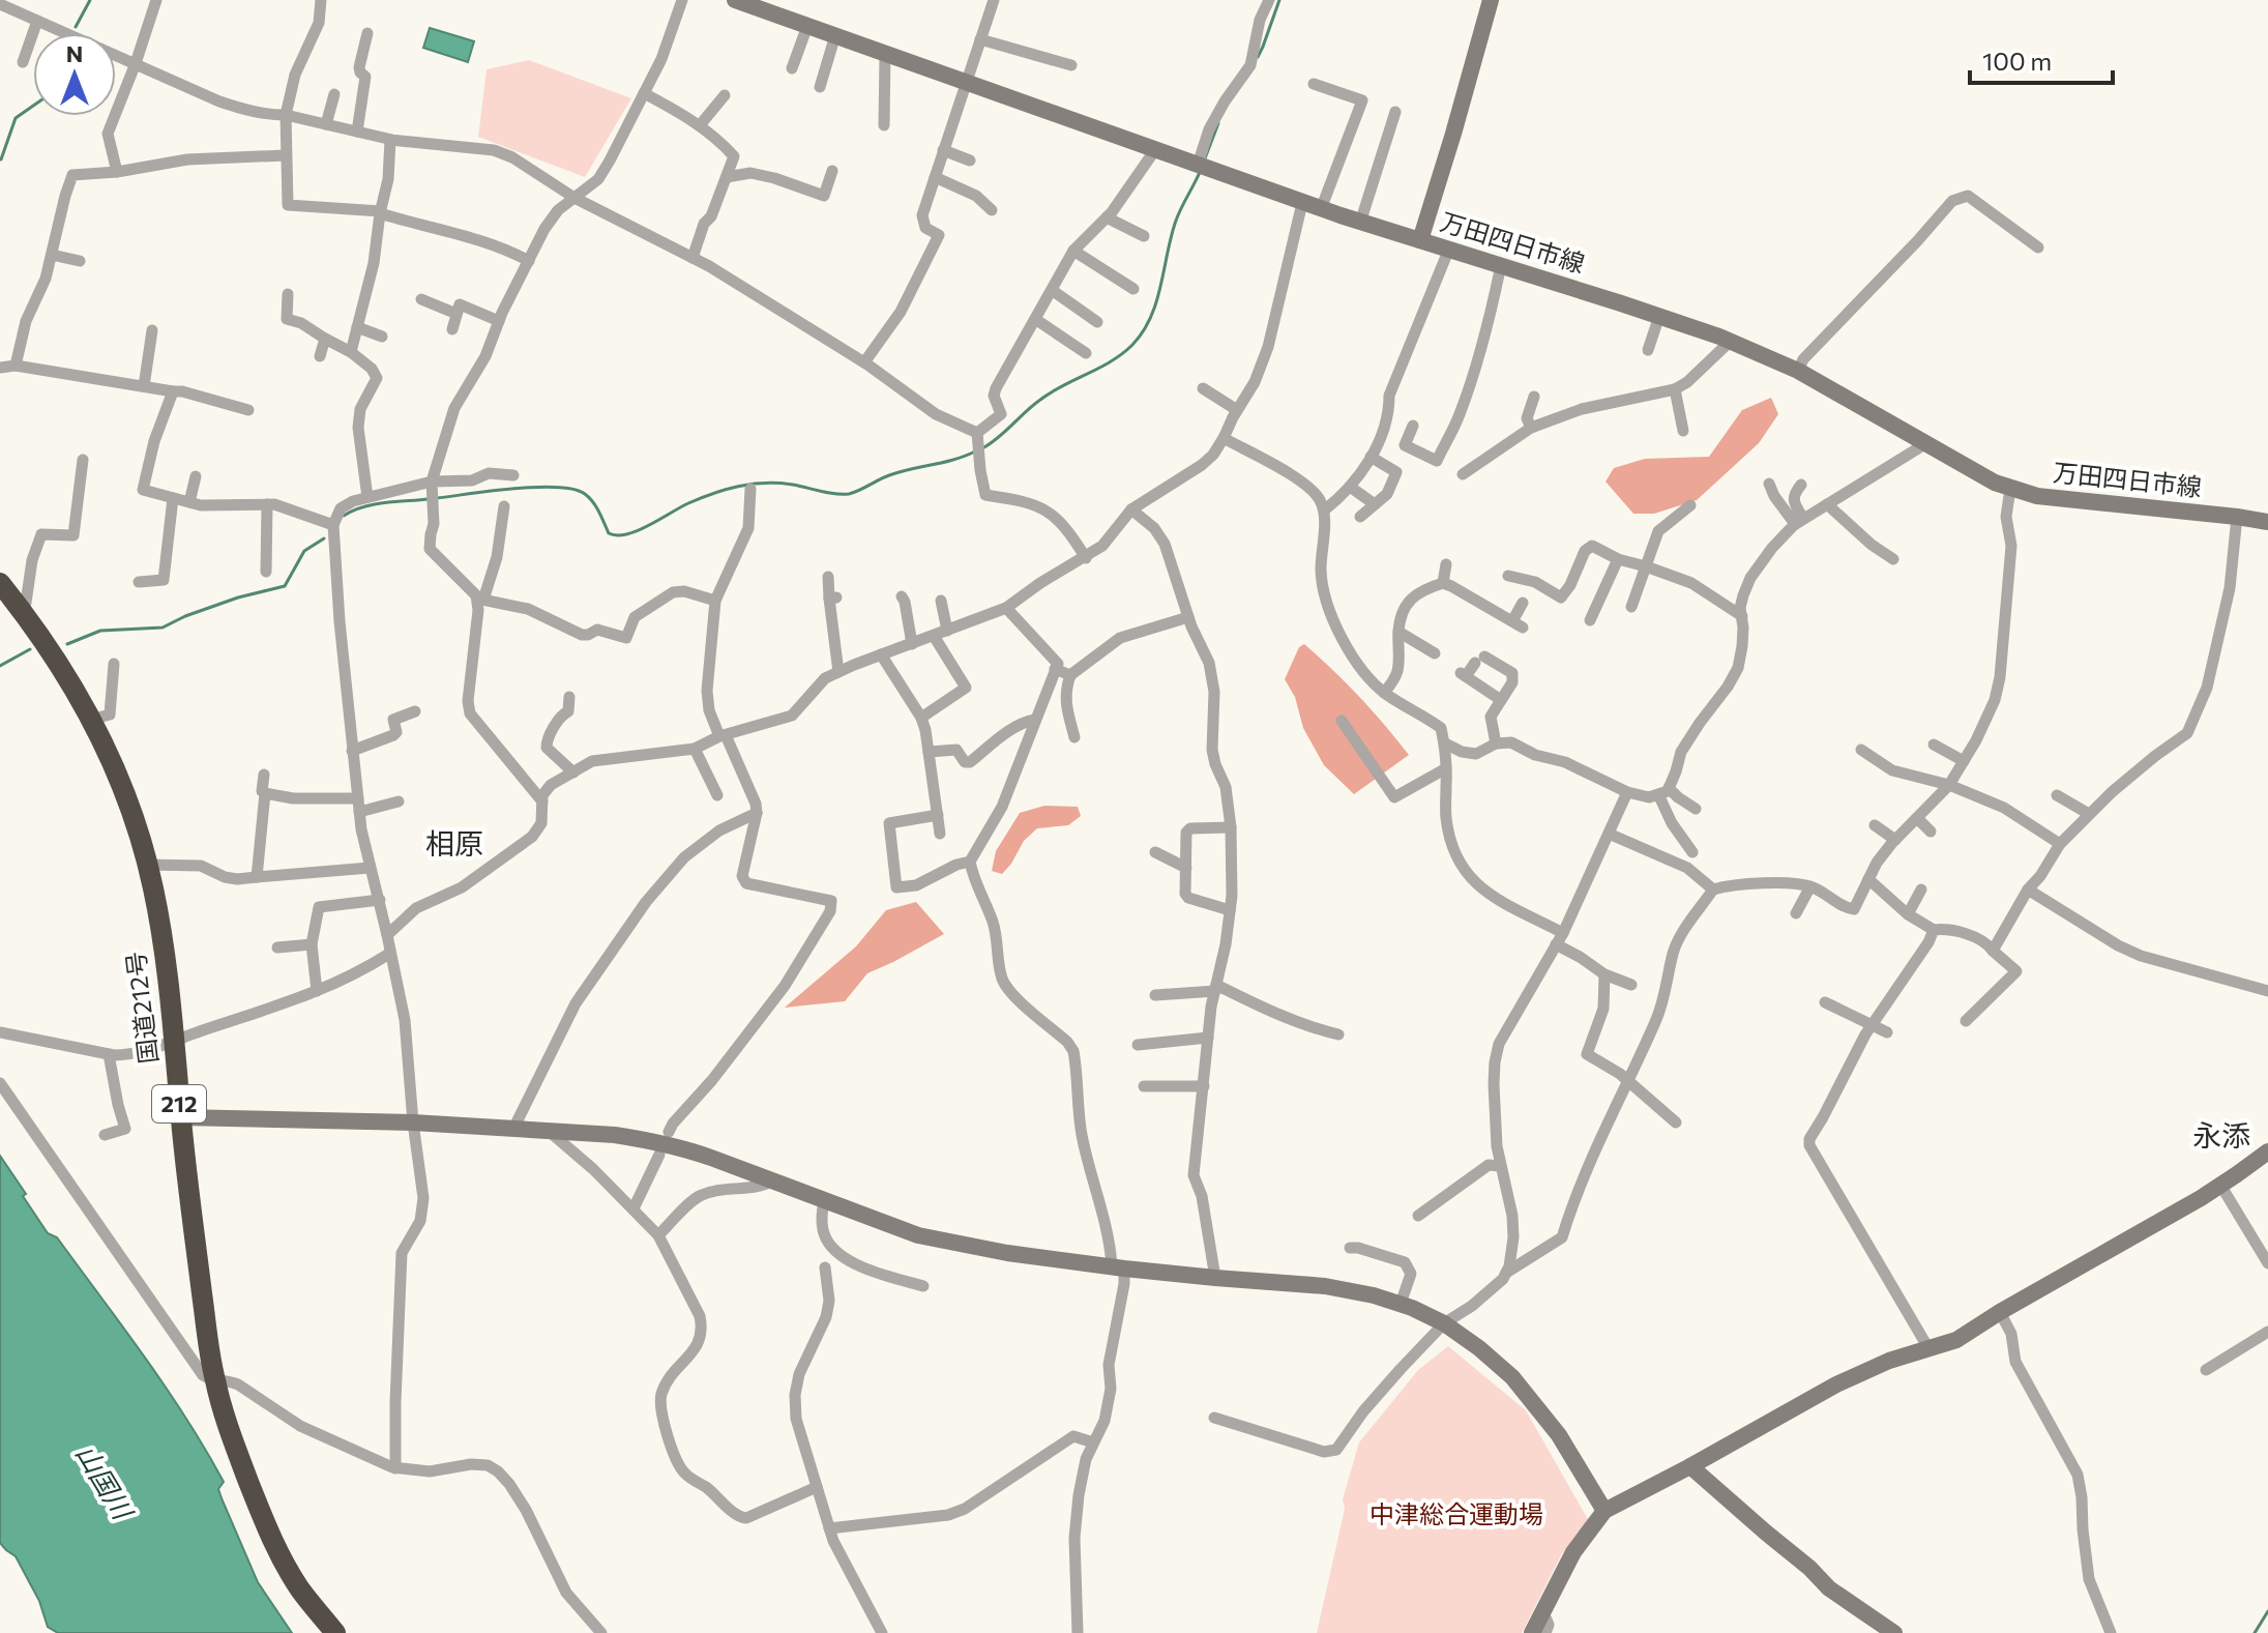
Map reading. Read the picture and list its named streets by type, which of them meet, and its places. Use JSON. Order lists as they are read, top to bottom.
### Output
{
  "streets": {
    "highway": ["国道212号", "212"],
    "street": ["万田四日市線"]
  },
  "districts": ["相原", "永添"],
  "water": ["山国川"],
  "parks": ["中津総合運動場"],
  "scale_bar": "100 m",
  "north": "top"
}
